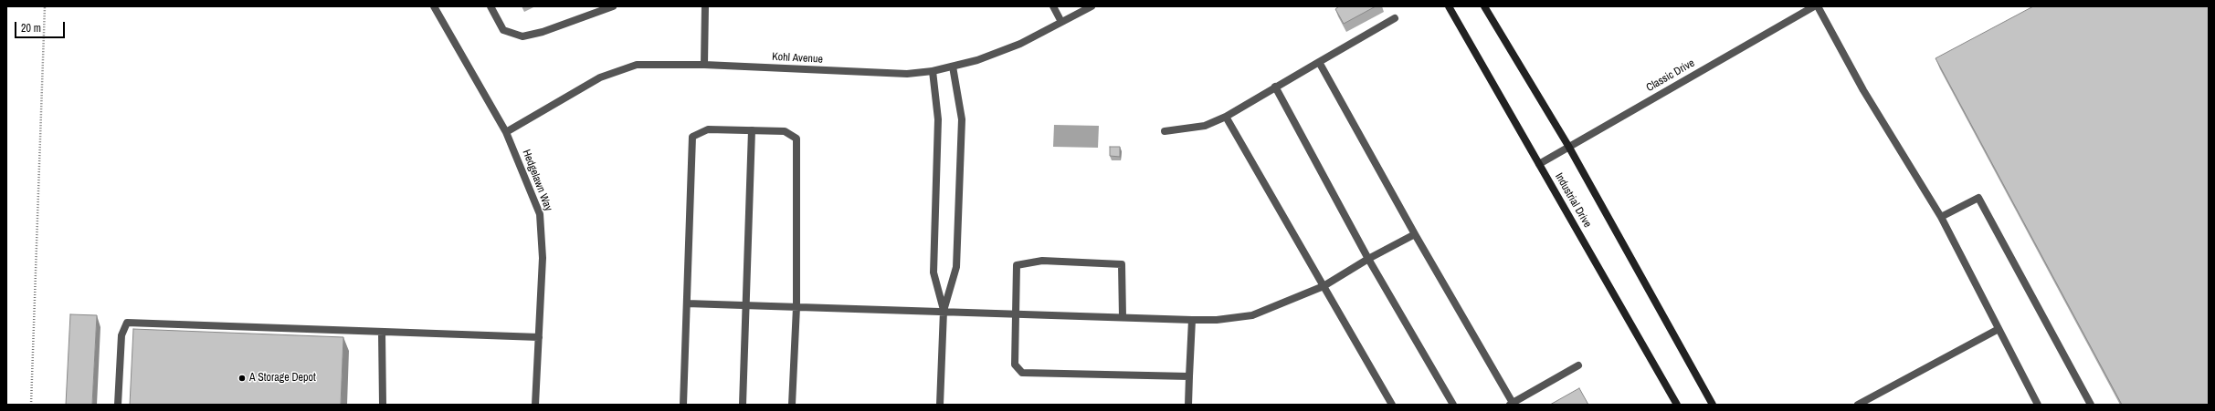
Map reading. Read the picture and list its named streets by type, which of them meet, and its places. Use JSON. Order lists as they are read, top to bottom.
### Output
{
  "streets": {
    "street": [
      "Kohl Avenue",
      "Classic Drive",
      "Hedgelawn Way",
      "Industrial Drive"
    ]
  },
  "crossings": [
    ["Kohl Avenue", "Hedgelawn Way"],
    ["Classic Drive", "Industrial Drive"]
  ],
  "places": ["A Storage Depot"],
  "scale_bar": "20 m"
}
